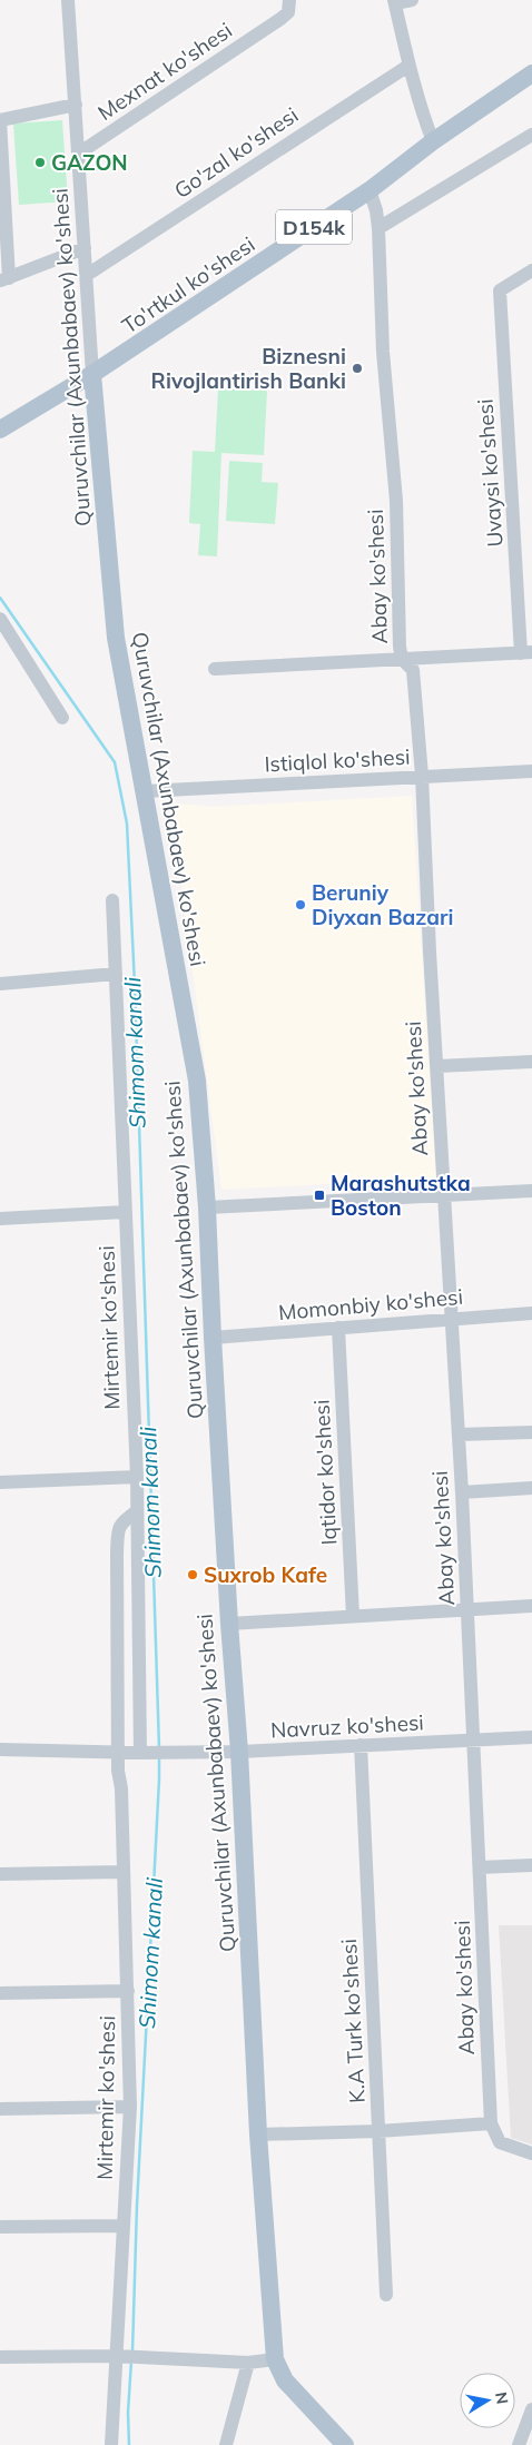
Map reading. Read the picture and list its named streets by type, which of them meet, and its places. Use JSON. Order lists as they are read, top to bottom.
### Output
{
  "streets": {
    "main road": ["D154k", "To'rtkul ko'shesi", "Quruvchilar (Axunbabaev) ko'shesi"],
    "street": [
      "Mexnat ko'shesi",
      "Go'zal ko'shesi",
      "Uvaysi ko'shesi",
      "Abay ko'shesi",
      "Istiqlol ko'shesi",
      "Momonbiy ko'shesi",
      "Mirtemir ko'shesi",
      "Iqtidor ko'shesi",
      "Navruz ko'shesi",
      "K.A Turk ko'shesi"
    ]
  },
  "crossings": [
    ["Mexnat ko'shesi", "Quruvchilar (Axunbabaev) ko'shesi"],
    ["Go'zal ko'shesi", "Quruvchilar (Axunbabaev) ko'shesi"],
    ["To'rtkul ko'shesi", "Quruvchilar (Axunbabaev) ko'shesi"],
    ["To'rtkul ko'shesi", "Abay ko'shesi"],
    ["Quruvchilar (Axunbabaev) ko'shesi", "Istiqlol ko'shesi"],
    ["Quruvchilar (Axunbabaev) ko'shesi", "Momonbiy ko'shesi"],
    ["Quruvchilar (Axunbabaev) ko'shesi", "Navruz ko'shesi"],
    ["Abay ko'shesi", "Istiqlol ko'shesi"],
    ["Abay ko'shesi", "Momonbiy ko'shesi"],
    ["Abay ko'shesi", "Navruz ko'shesi"],
    ["Momonbiy ko'shesi", "Iqtidor ko'shesi"],
    ["Mirtemir ko'shesi", "Navruz ko'shesi"],
    ["Navruz ko'shesi", "K.A Turk ko'shesi"]
  ],
  "water": ["Shimom kanali"],
  "places": {
    "other": [
      "GAZON",
      "Biznesni Rivojlantirish Banki",
      "Beruniy Diyxan Bazari",
      "Suxrob Kafe"
    ],
    "transit": ["Marashutstka Boston"]
  },
  "north": "right"
}
